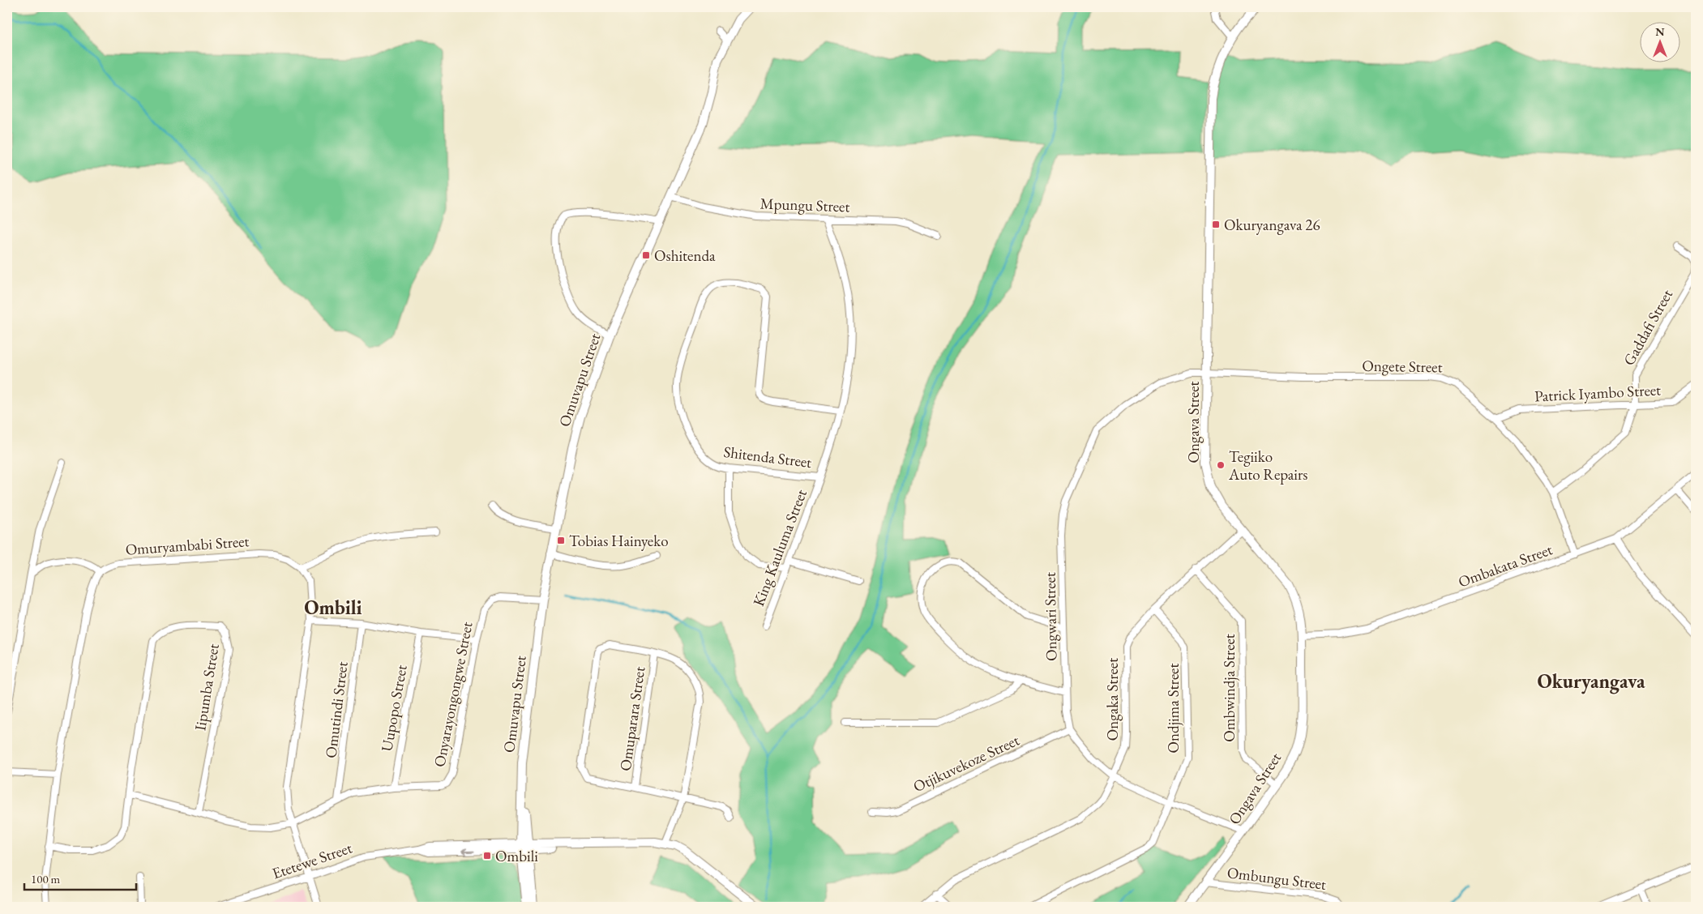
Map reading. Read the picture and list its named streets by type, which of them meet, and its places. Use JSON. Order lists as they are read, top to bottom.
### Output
{
  "streets": {
    "street": [
      "Mpungu Street",
      "Gaddafi Street",
      "Ongete Street",
      "Omuvapu Street",
      "Patrick Iyambo Street",
      "Ongava Street",
      "Shitenda Street",
      "Omuryambabi Street",
      "King Kauluma Street",
      "Ombakata Street",
      "Ongwari Street",
      "Iipumba Street",
      "Ombwindja Street",
      "Onyarayongongwe Street",
      "Ongaka Street",
      "Uupopo Street",
      "Ondjima Street",
      "Omutindi Street",
      "Omuparara Street",
      "Otjikuvekoze Street",
      "Etetewe Street",
      "Ombungu Street"
    ]
  },
  "crossings": [
    ["Mpungu Street", "Omuvapu Street"],
    ["Mpungu Street", "King Kauluma Street"],
    ["Gaddafi Street", "Ongete Street"],
    ["Gaddafi Street", "Patrick Iyambo Street"],
    ["Ongete Street", "Patrick Iyambo Street"],
    ["Ongete Street", "Ongava Street"],
    ["Ongete Street", "Ombakata Street"],
    ["Ongete Street", "Ongwari Street"],
    ["Omuvapu Street", "Onyarayongongwe Street"],
    ["Omuvapu Street", "Etetewe Street"],
    ["Ongava Street", "Ombakata Street"],
    ["Ongava Street", "Ongwari Street"],
    ["Ongava Street", "Ombwindja Street"],
    ["Ongava Street", "Ongaka Street"],
    ["Ongava Street", "Ombungu Street"],
    ["Shitenda Street", "King Kauluma Street"],
    ["Ongwari Street", "Ongaka Street"],
    ["Ongwari Street", "Ondjima Street"],
    ["Ongwari Street", "Otjikuvekoze Street"],
    ["Iipumba Street", "Onyarayongongwe Street"],
    ["Ombwindja Street", "Ongaka Street"],
    ["Onyarayongongwe Street", "Uupopo Street"],
    ["Onyarayongongwe Street", "Omutindi Street"],
    ["Ongaka Street", "Ondjima Street"]
  ],
  "districts": ["Ombili", "Okuryangava"],
  "places": {
    "transit": [
      "Okuryangava 26",
      "Oshitenda",
      "Tobias Hainyeko",
      "Ombili"
    ],
    "other": ["Tegiiko Auto Repairs"]
  },
  "scale_bar": "100 m",
  "north": "top"
}
